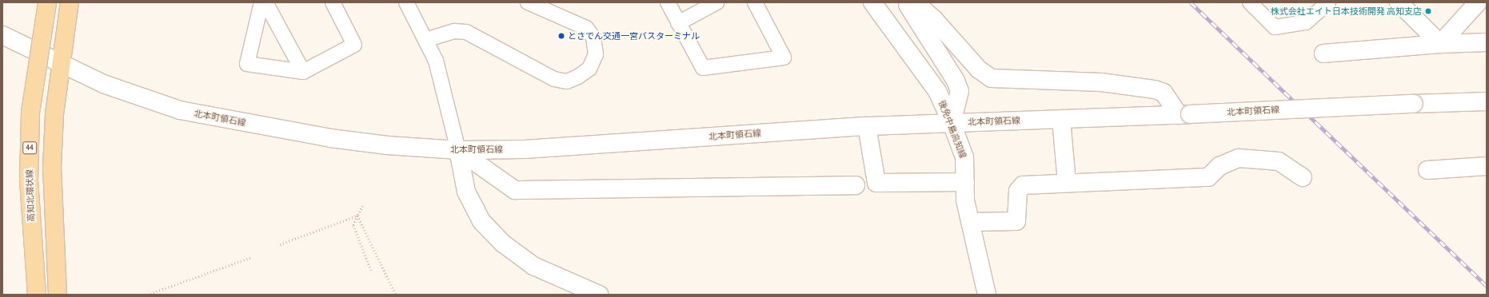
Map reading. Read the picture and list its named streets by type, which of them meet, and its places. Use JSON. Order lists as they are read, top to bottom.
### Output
{
  "streets": {
    "main road": ["44", "高知北環状線"],
    "street": ["北本町領石線", "後免中島高知線"]
  },
  "crossings": [
    ["北本町領石線", "後免中島高知線"]
  ],
  "places": ["株式会社エイト日本技術開発 高知支店", "とさでん交通一宮バスターミナル"]
}
